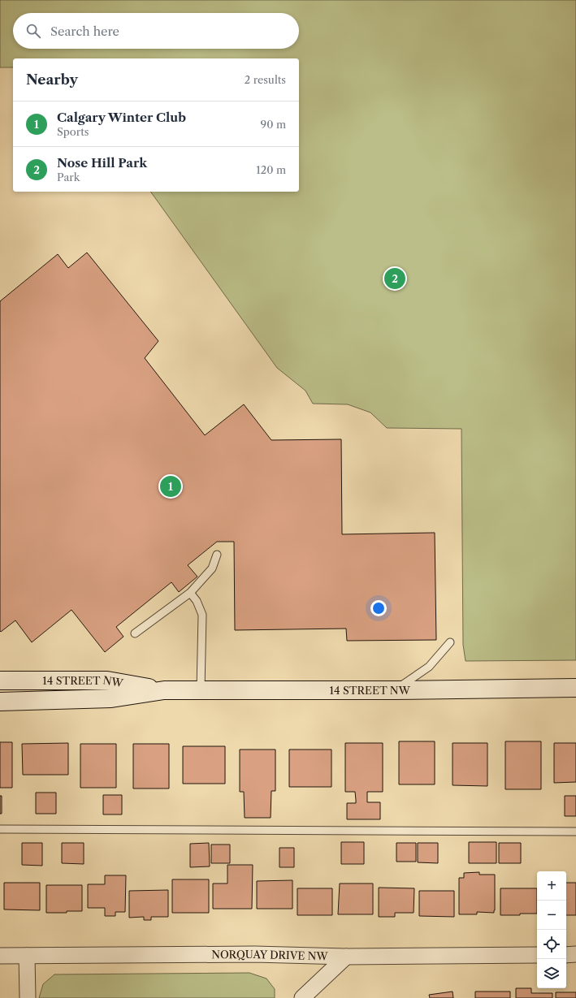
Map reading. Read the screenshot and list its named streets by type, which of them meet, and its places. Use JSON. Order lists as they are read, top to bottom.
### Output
{
  "streets": {
    "main road": ["14 STREET NW"],
    "street": ["NORQUAY DRIVE NW"]
  },
  "page": {
    "search": "Search here",
    "heading": ["Nearby", "2 results"],
    "list": [
      {
        "mark": "1",
        "name": "Calgary Winter Club",
        "note": "Sports",
        "value": "90 m"
      },
      {
        "mark": "2",
        "name": "Nose Hill Park",
        "note": "Park",
        "value": "120 m"
      }
    ],
    "pins": ["2", "1"],
    "map_buttons": ["+", "−"]
  }
}
